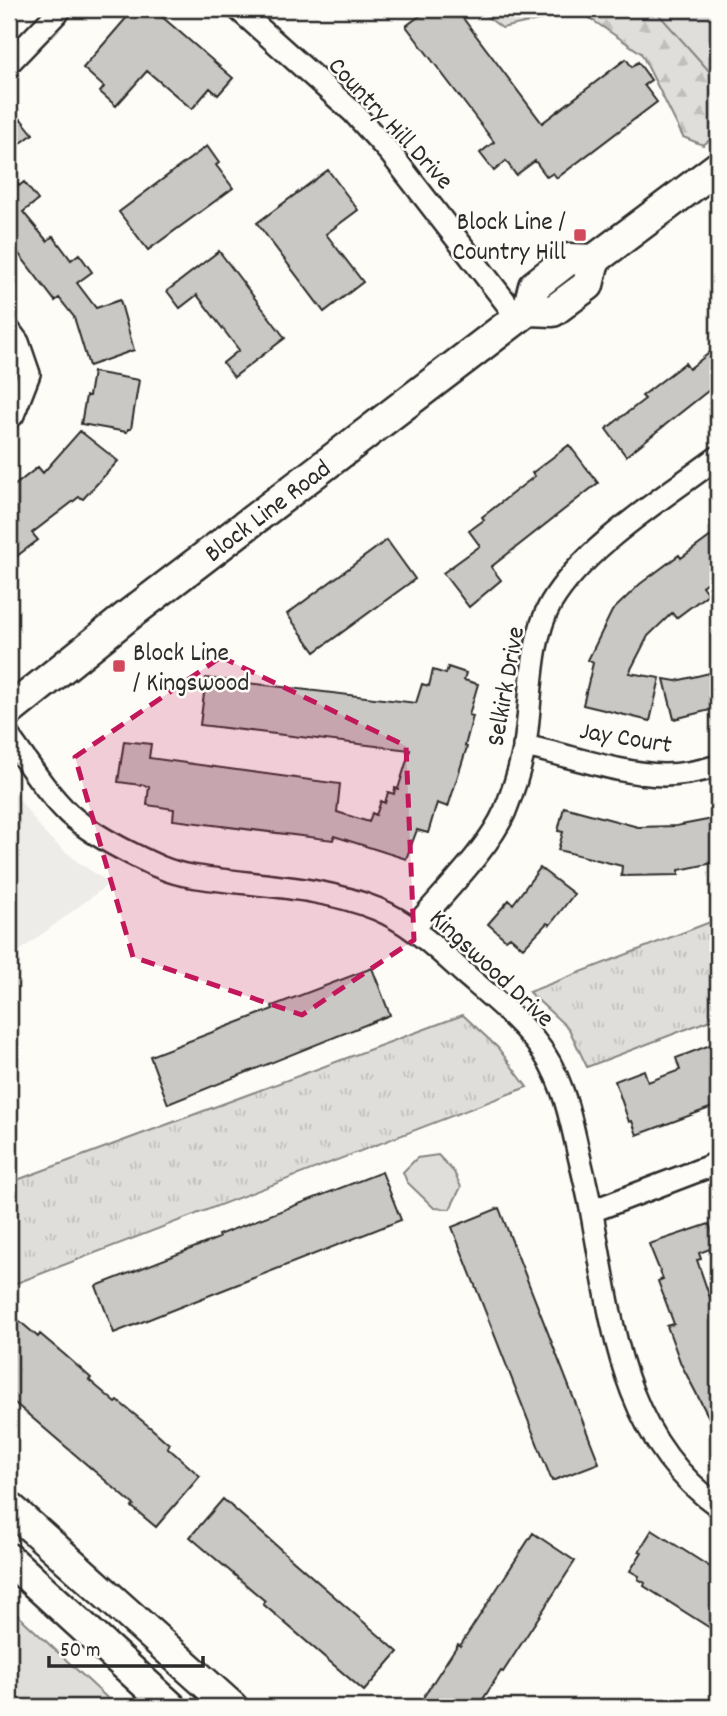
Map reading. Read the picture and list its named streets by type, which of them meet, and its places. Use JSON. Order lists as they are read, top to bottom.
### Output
{
  "streets": {
    "street": [
      "Country Hill Drive",
      "Block Line Road",
      "Selkirk Drive",
      "Jay Court",
      "Kingswood Drive"
    ]
  },
  "crossings": [
    ["Country Hill Drive", "Block Line Road"],
    ["Selkirk Drive", "Jay Court"],
    ["Selkirk Drive", "Kingswood Drive"]
  ],
  "places": {
    "transit": ["Block Line / Country Hill", "Block Line / Kingswood"]
  },
  "scale_bar": "50 m"
}
